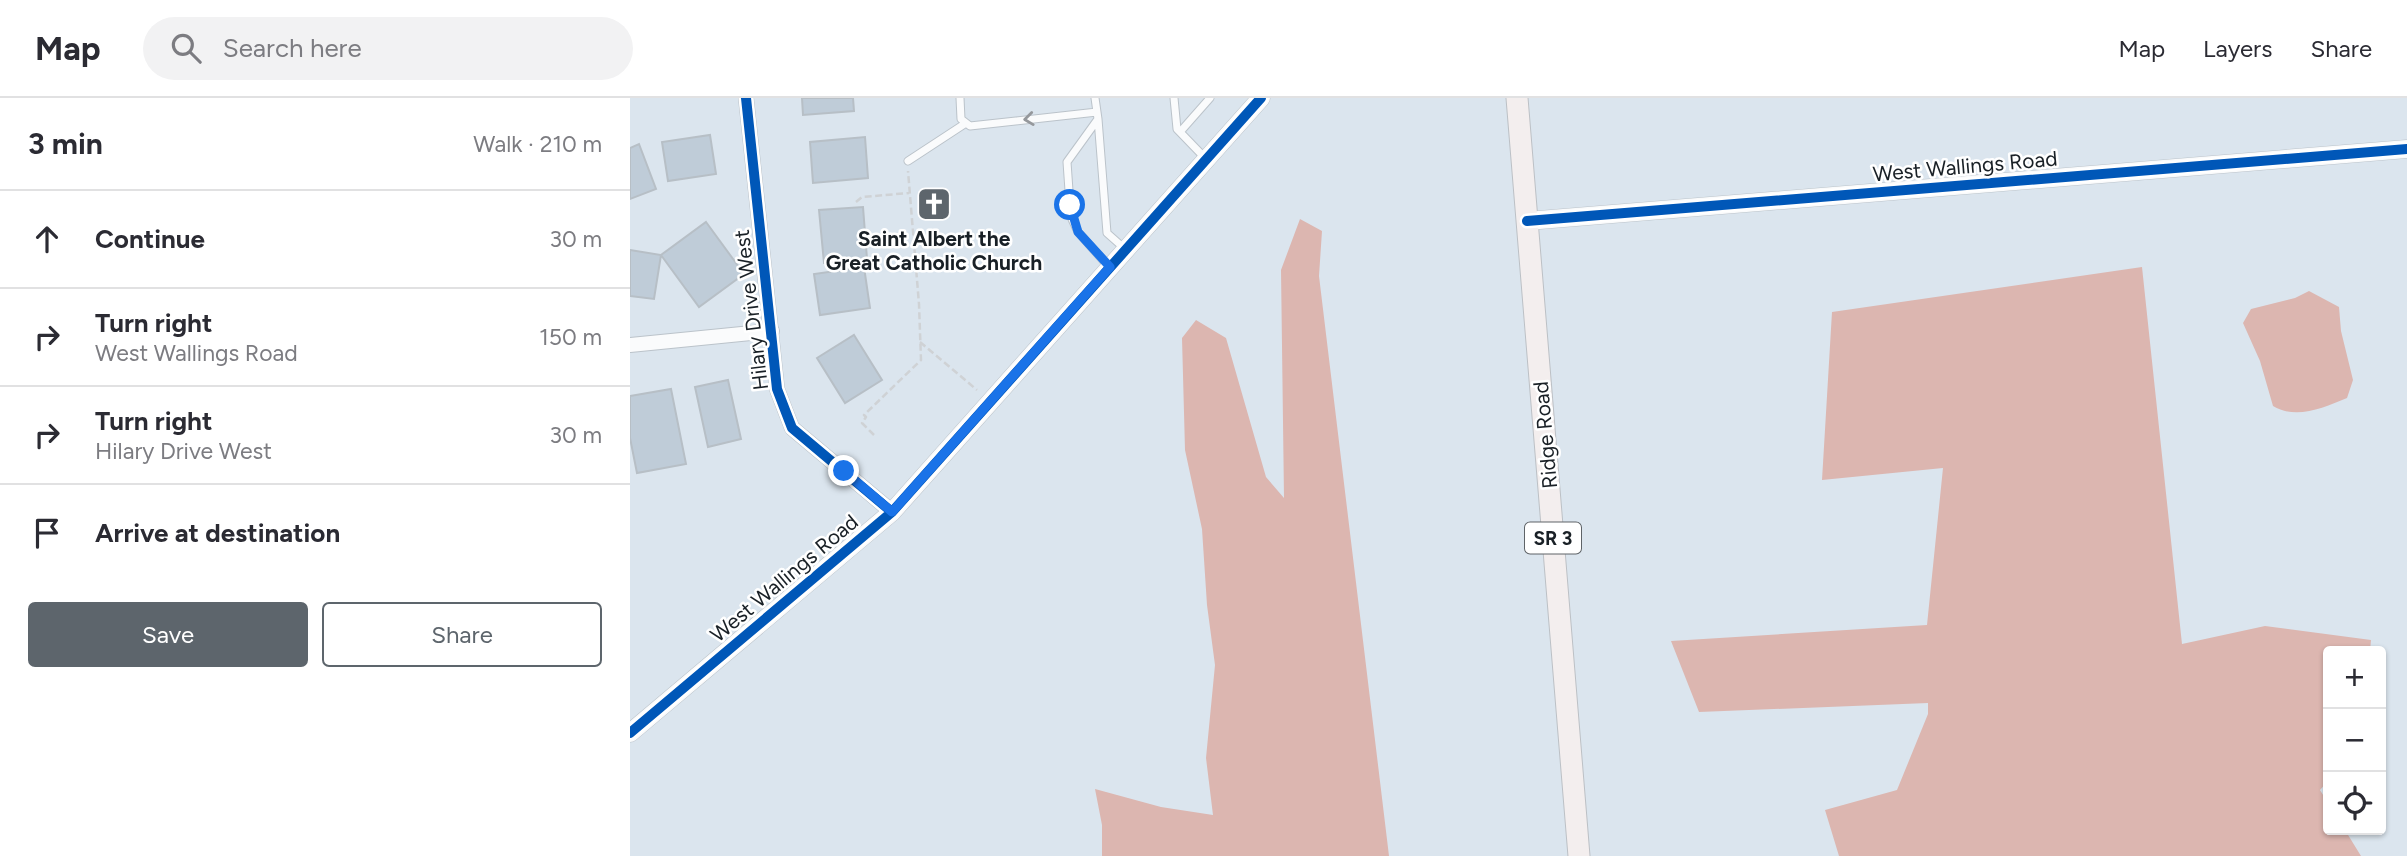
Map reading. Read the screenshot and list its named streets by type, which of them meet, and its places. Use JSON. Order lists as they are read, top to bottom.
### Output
{
  "streets": {
    "main road": ["Ridge Road", "SR 3"],
    "street": ["West Wallings Road", "Hilary Drive West"]
  },
  "crossings": [
    ["West Wallings Road", "Hilary Drive West"],
    ["West Wallings Road", "Ridge Road"]
  ],
  "places": {
    "church": ["Saint Albert the Great Catholic Church"]
  },
  "page": {
    "header": "Map",
    "search": "Search here",
    "nav": ["Map", "Layers", "Share"],
    "heading": ["3 min", "Walk · 210 m"],
    "list": [
      ["Continue", "30 m"],
      ["Turn right", "West Wallings Road", "150 m"],
      ["Turn right", "Hilary Drive West", "30 m"],
      "Arrive at destination"
    ],
    "buttons": ["Save", "Share"],
    "map_buttons": ["+", "−"]
  }
}
